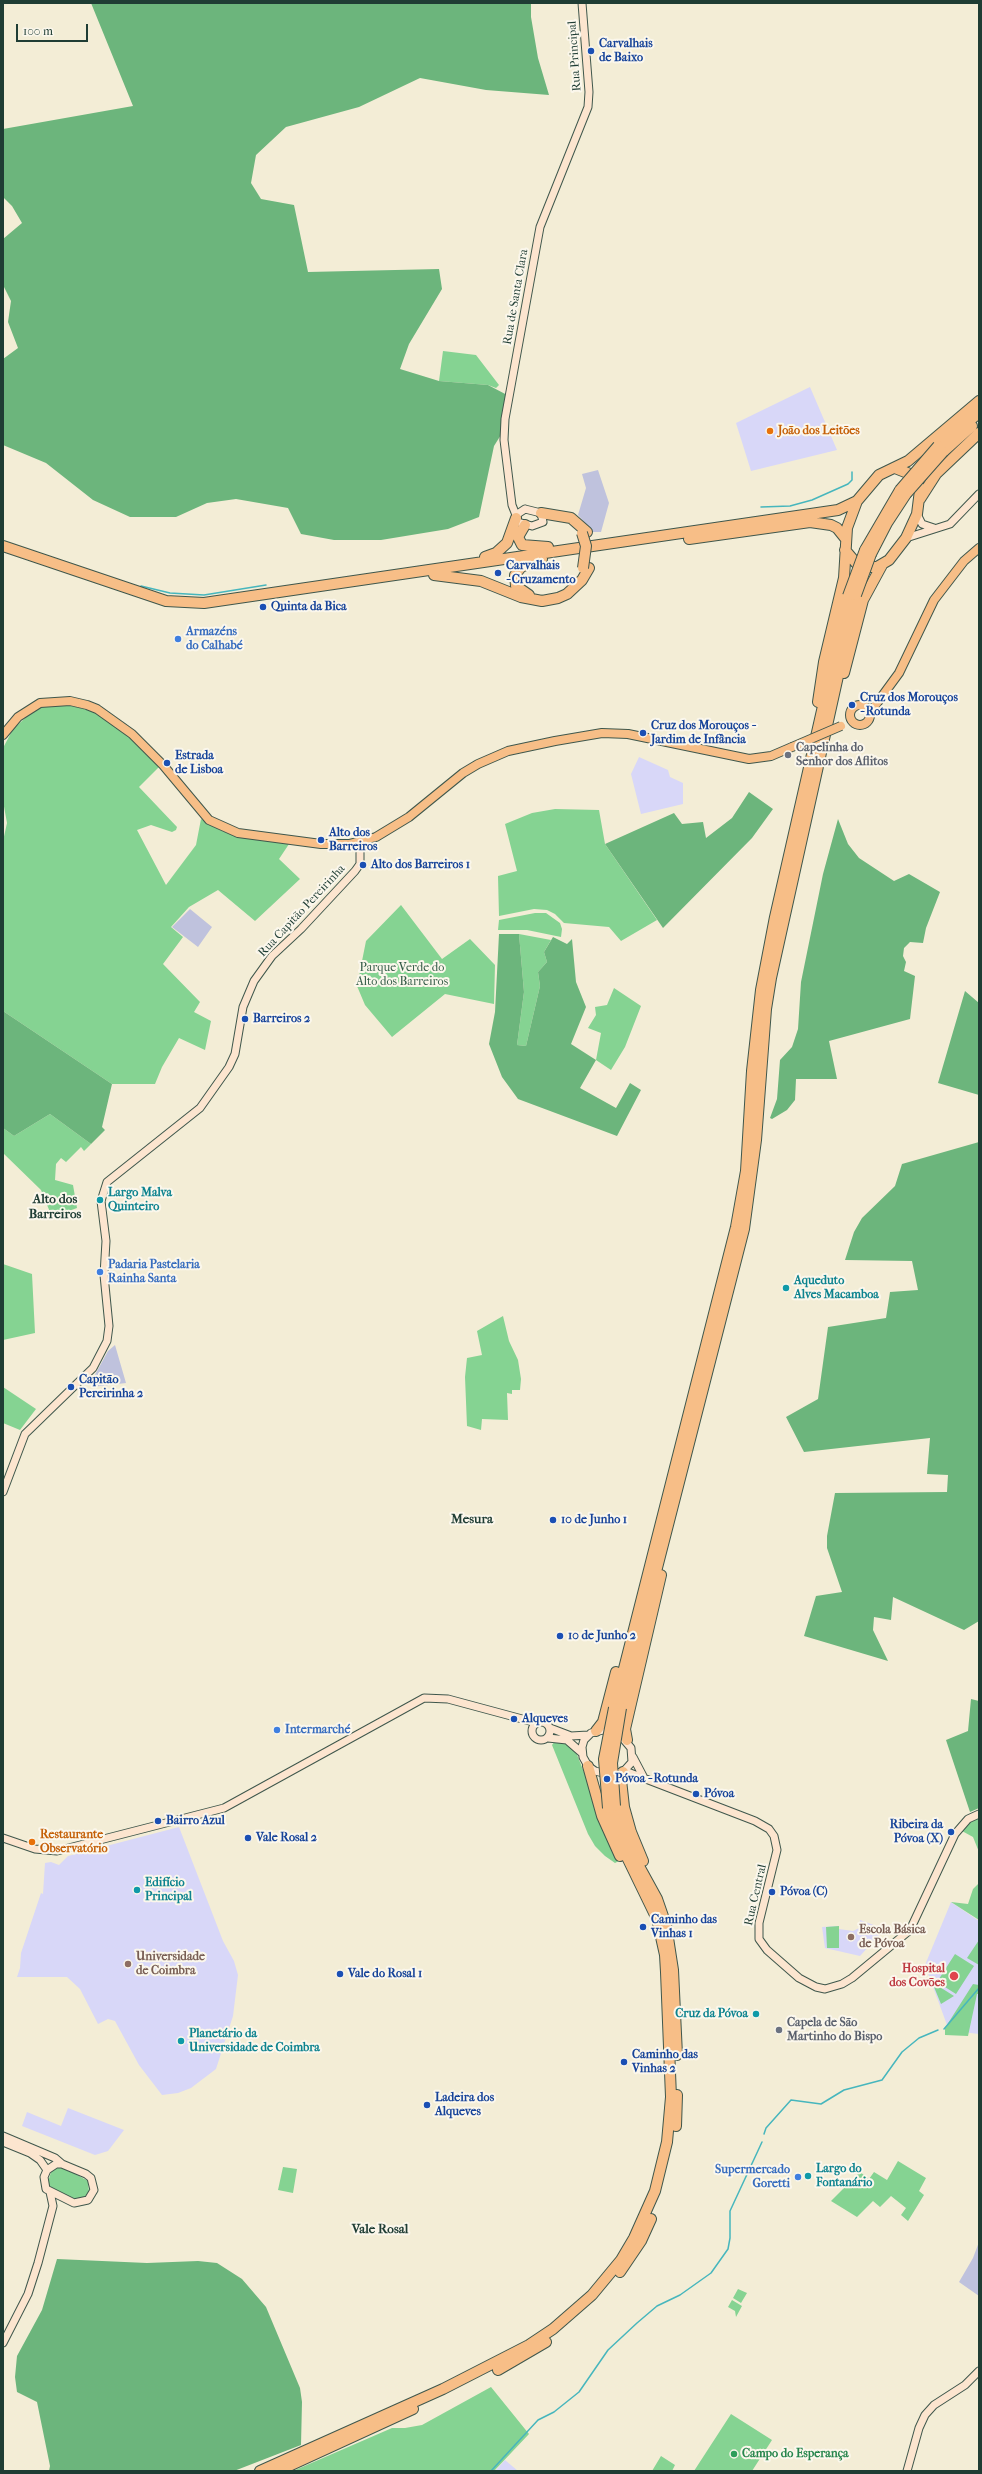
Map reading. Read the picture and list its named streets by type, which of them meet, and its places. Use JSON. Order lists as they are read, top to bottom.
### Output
{
  "streets": {
    "street": [
      "Rua Principal",
      "Rua de Santa Clara",
      "Rua Capitão Pereirinha",
      "Rua Central"
    ]
  },
  "crossings": [
    ["Rua Principal", "Rua de Santa Clara"]
  ],
  "districts": ["Alto dos Barreiros", "Mesura", "Vale Rosal"],
  "parks": ["Parque Verde do Alto dos Barreiros"],
  "places": [
    "Carvalhais de Baixo",
    "João dos Leitões",
    "Carvalhais - Cruzamento",
    "Quinta da Bica",
    "Armazéns do Calhabé",
    "Cruz dos Morouços - Rotunda",
    "Cruz dos Morouços - Jardim de Infância",
    "Capelinha do Senhor dos Aflitos",
    "Estrada de Lisboa",
    "Alto dos Barreiros",
    "Alto dos Barreiros 1",
    "Barreiros 2",
    "Largo Malva Quinteiro",
    "Padaria Pastelaria Rainha Santa",
    "Aqueduto Alves Macamboa",
    "Capitão Pereirinha 2",
    "10 de Junho 1",
    "10 de Junho 2",
    "Alqueves",
    "Intermarché",
    "Póvoa - Rotunda",
    "Póvoa",
    "Bairro Azul",
    "Ribeira da Póvoa (X)",
    "Vale Rosal 2",
    "Restaurante Observatório",
    "Edifício Principal",
    "Póvoa (C)",
    "Caminho das Vinhas 1",
    "Escola Básica de Póvoa",
    "Universidade de Coimbra",
    "Vale do Rosal 1",
    "Hospital dos Covões",
    "Cruz da Póvoa",
    "Capela de São Martinho do Bispo",
    "Planetário da Universidade de Coimbra",
    "Caminho das Vinhas 2",
    "Ladeira dos Alqueves",
    "Largo do Fontanário",
    "Supermercado Goretti",
    "Campo do Esperança"
  ],
  "scale_bar": "100 m"
}
